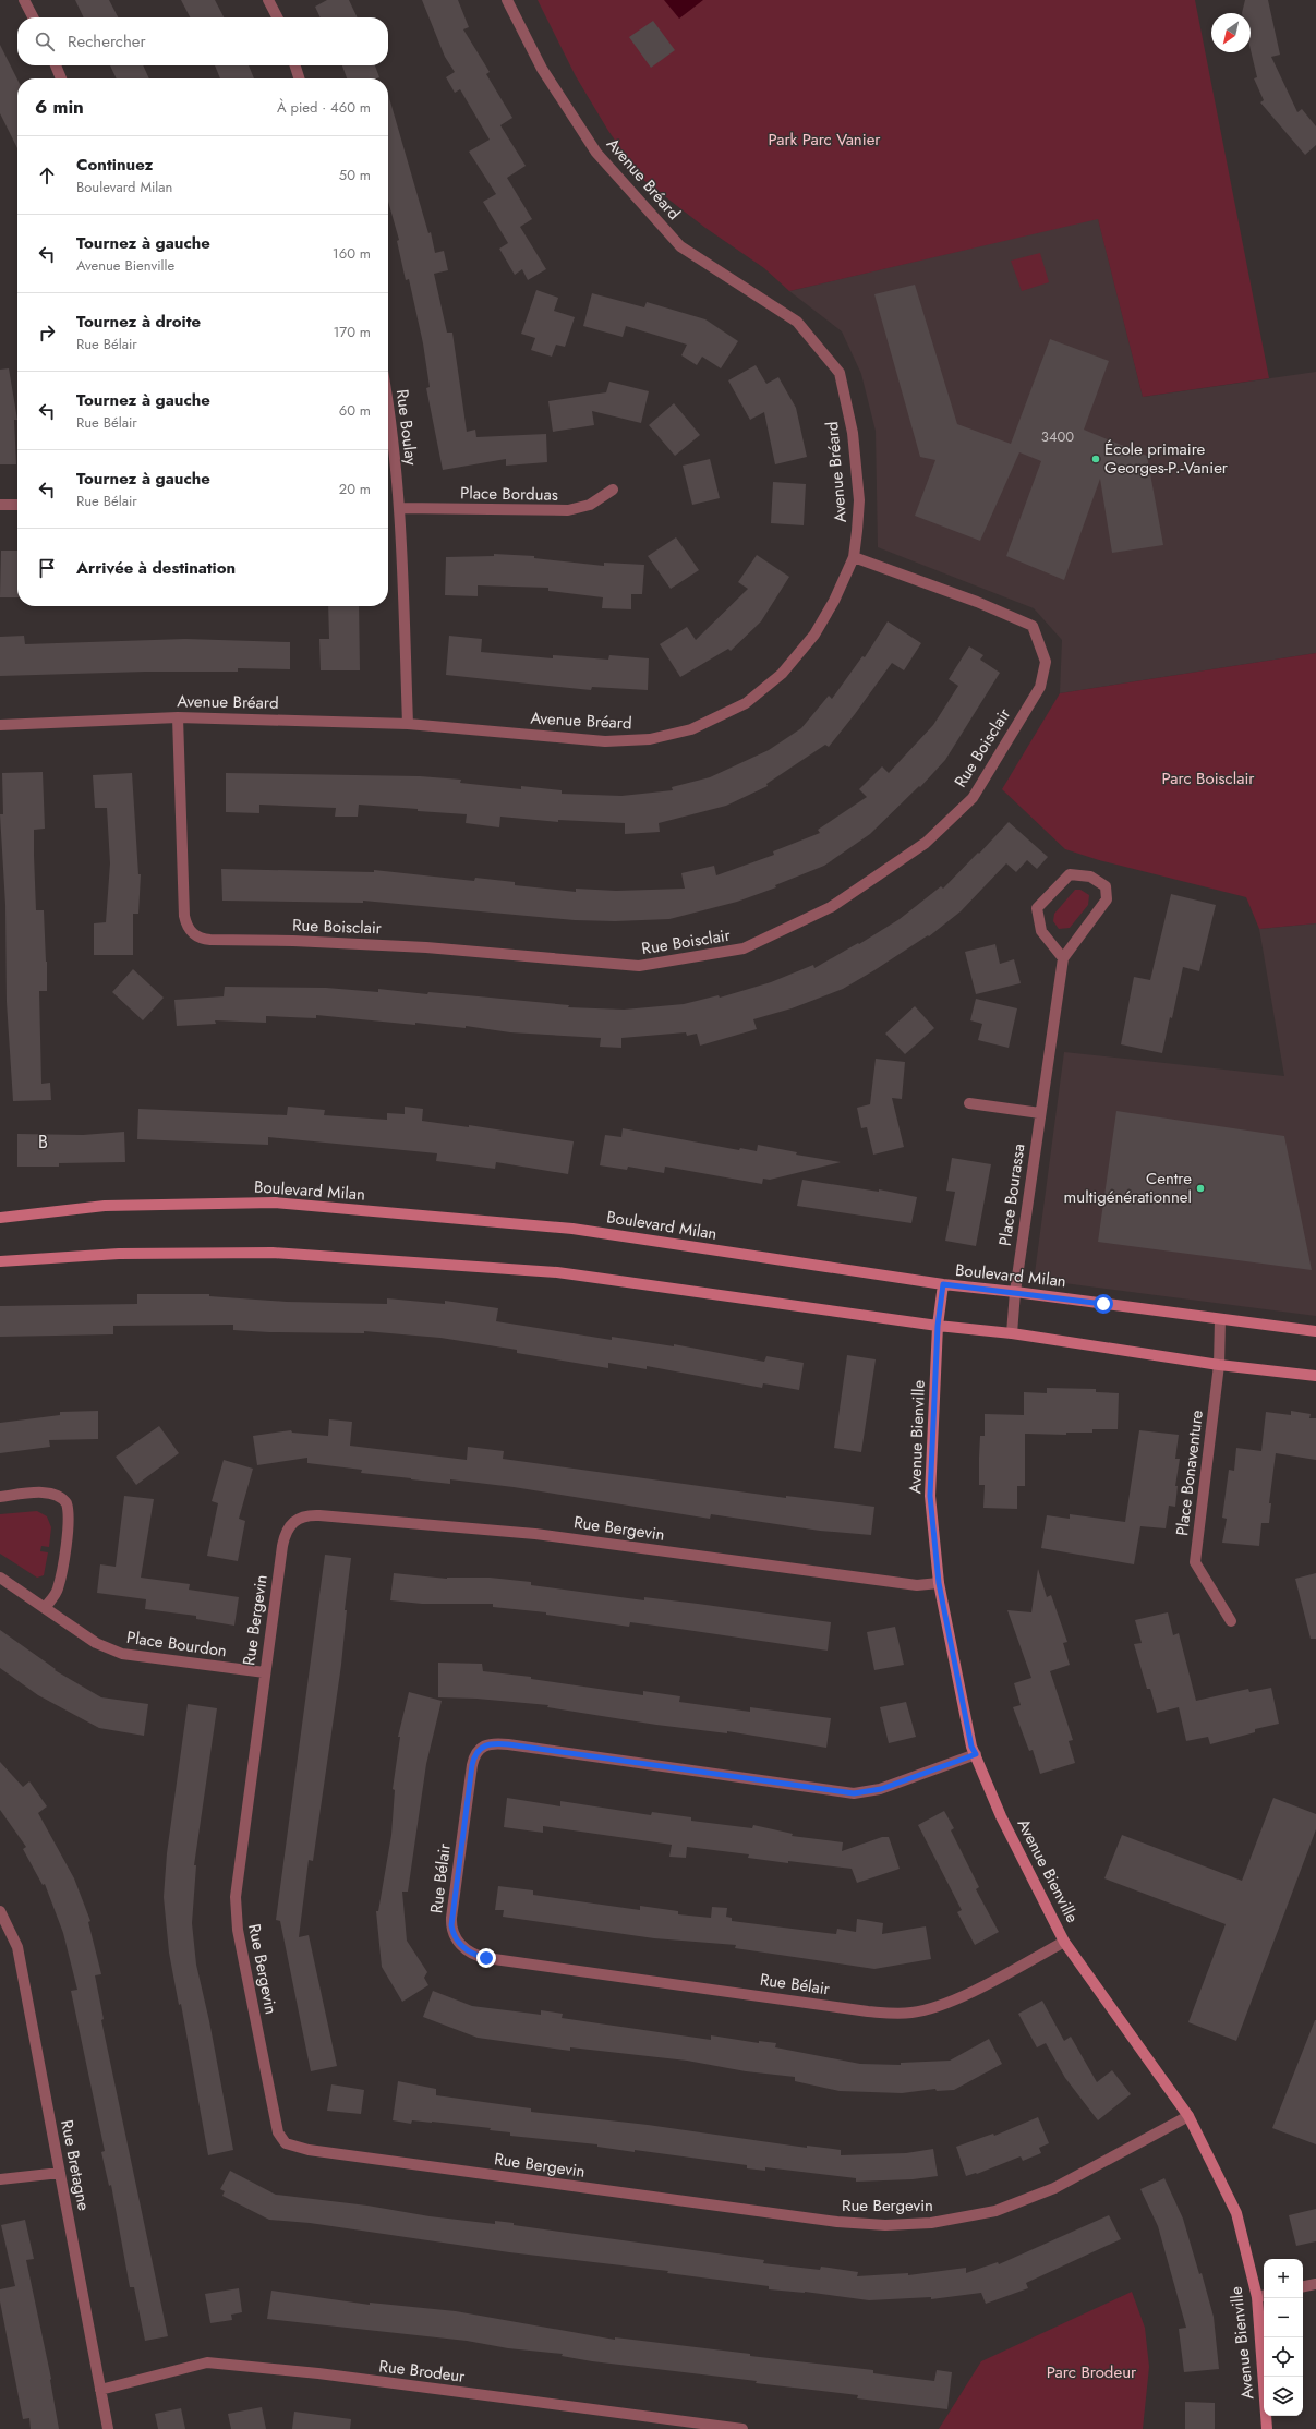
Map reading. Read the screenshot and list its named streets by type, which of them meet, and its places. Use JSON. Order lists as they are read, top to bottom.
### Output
{
  "streets": {
    "main road": ["Boulevard Milan", "Avenue Bienville"],
    "street": [
      "Avenue Bréard",
      "Rue Boulay",
      "Place Borduas",
      "Rue Boisclair",
      "Place Bourassa",
      "Place Bonaventure",
      "Rue Bergevin",
      "Place Bourdon",
      "Rue Bélair",
      "Rue Bretagne",
      "Rue Brodeur"
    ]
  },
  "crossings": [
    ["Avenue Bréard", "Rue Boulay"],
    ["Avenue Bréard", "Rue Boisclair"],
    ["Rue Boulay", "Place Borduas"],
    ["Boulevard Milan", "Place Bourassa"],
    ["Boulevard Milan", "Avenue Bienville"],
    ["Boulevard Milan", "Place Bonaventure"],
    ["Avenue Bienville", "Rue Bergevin"],
    ["Avenue Bienville", "Rue Bélair"],
    ["Rue Bergevin", "Place Bourdon"],
    ["Rue Bretagne", "Rue Brodeur"]
  ],
  "districts": ["B"],
  "parks": ["Park Parc Vanier", "Parc Boisclair", "Parc Brodeur"],
  "places": ["École primaire Georges-P.-Vanier", "Centre multigénérationnel"],
  "house_numbers": ["3400"],
  "north": "bottom left",
  "page": {
    "search": "Rechercher",
    "heading": ["6 min", "À pied · 460 m"],
    "list": [
      ["Continuez", "Boulevard Milan", "50 m"],
      ["Tournez à gauche", "Avenue Bienville", "160 m"],
      ["Tournez à droite", "Rue Bélair", "170 m"],
      ["Tournez à gauche", "Rue Bélair", "60 m"],
      ["Tournez à gauche", "Rue Bélair", "20 m"],
      "Arrivée à destination"
    ],
    "map_buttons": ["+", "−"]
  }
}
